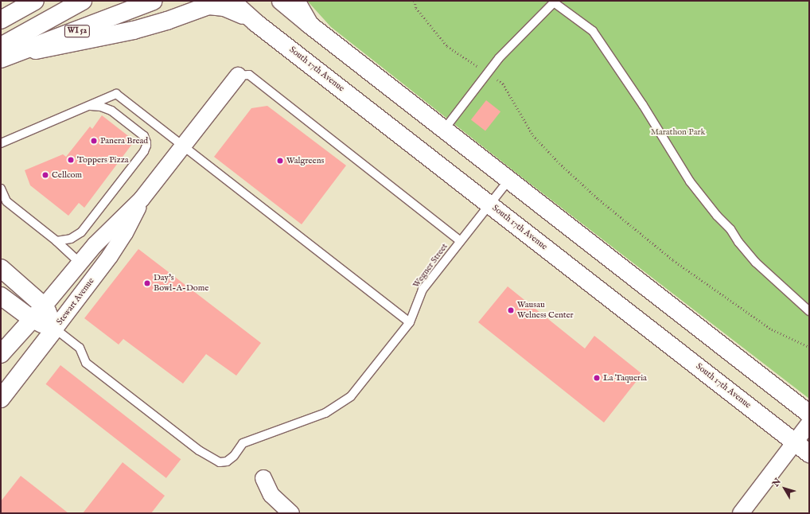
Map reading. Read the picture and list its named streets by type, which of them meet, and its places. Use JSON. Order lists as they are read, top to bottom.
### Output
{
  "streets": {
    "main road": ["WI 52", "South 17th Avenue", "Stewart Avenue"],
    "lane": ["Wegner Street"]
  },
  "crossings": [
    ["South 17th Avenue", "Wegner Street"],
    ["Wegner Street", "Stewart Avenue"]
  ],
  "parks": ["Marathon Park"],
  "places": [
    "Panera Bread",
    "Toppers Pizza",
    "Walgreens",
    "Cellcom",
    "Day's Bowl-A-Dome",
    "Wausau Welness Center",
    "La Taqueria"
  ],
  "north": "top left"
}
